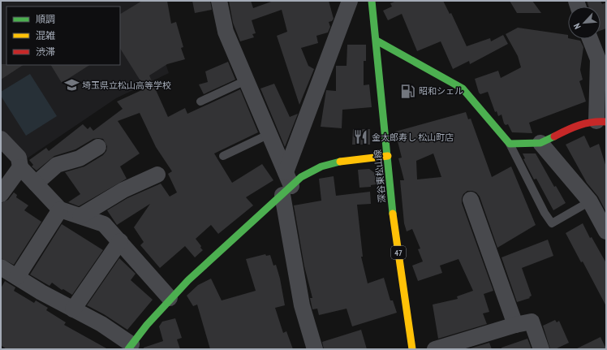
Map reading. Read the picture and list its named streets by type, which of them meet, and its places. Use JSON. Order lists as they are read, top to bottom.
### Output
{
  "streets": {
    "street": ["深谷東松山線", "47"]
  },
  "places": {
    "school or university": ["埼玉県立松山高等学校"],
    "fuel station": ["昭和シェル"],
    "restaurant": ["金太郎寿し 松山町店"]
  },
  "legend": ["順調", "混雑", "渋滞"],
  "north": "bottom left"
}
